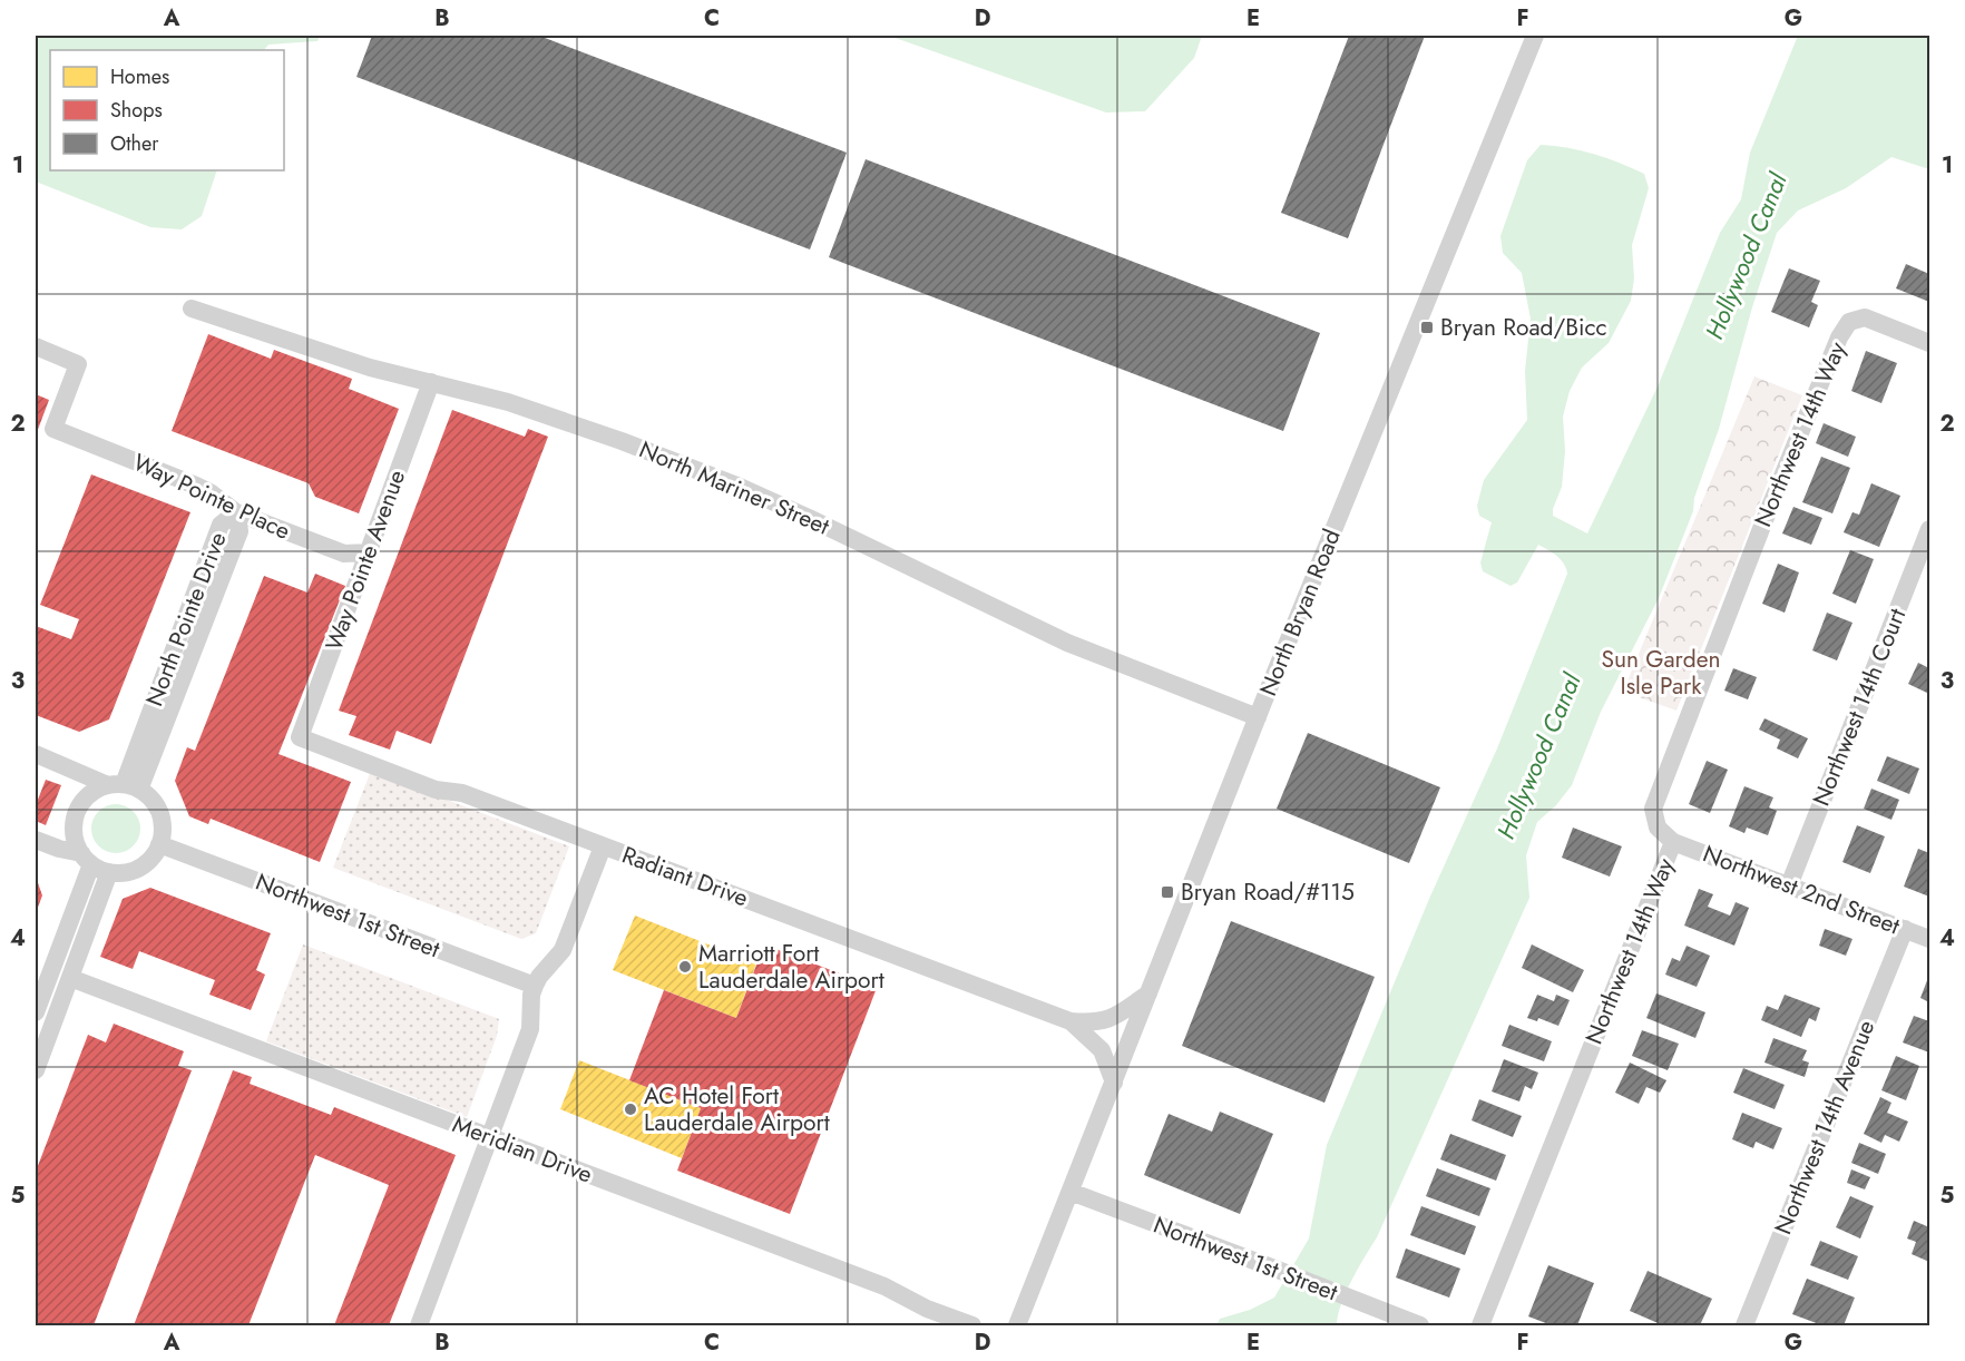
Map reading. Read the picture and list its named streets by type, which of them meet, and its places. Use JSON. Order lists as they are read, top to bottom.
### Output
{
  "streets": {
    "street": [
      "Northwest 14th Way",
      "North Mariner Street",
      "Way Pointe Place",
      "Way Pointe Avenue",
      "North Bryan Road",
      "North Pointe Drive",
      "Northwest 14th Court",
      "Radiant Drive",
      "Northwest 2nd Street",
      "Northwest 1st Street",
      "Northwest 14th Avenue",
      "Meridian Drive"
    ]
  },
  "crossings": [
    ["Northwest 14th Way", "Northwest 2nd Street"],
    ["North Mariner Street", "Way Pointe Avenue"],
    ["North Mariner Street", "North Bryan Road"],
    ["Way Pointe Place", "Way Pointe Avenue"],
    ["Way Pointe Place", "North Pointe Drive"],
    ["Way Pointe Avenue", "Radiant Drive"],
    ["North Bryan Road", "Radiant Drive"],
    ["North Bryan Road", "Northwest 1st Street"],
    ["North Pointe Drive", "Northwest 1st Street"],
    ["Northwest 14th Court", "Northwest 2nd Street"],
    ["Northwest 2nd Street", "Northwest 14th Avenue"]
  ],
  "water": ["Hollywood Canal"],
  "parks": ["Sun Garden Isle Park"],
  "places": {
    "transit": ["Bryan Road/Bicc", "Bryan Road/#115"],
    "other": ["Marriott Fort Lauderdale Airport", "AC Hotel Fort Lauderdale Airport"]
  },
  "legend": ["Homes", "Shops", "Other"],
  "grid": {
    "columns": [
      "A",
      "B",
      "C",
      "D",
      "E",
      "F",
      "G"
    ],
    "rows": [
      "1",
      "2",
      "3",
      "4",
      "5"
    ]
  }
}
